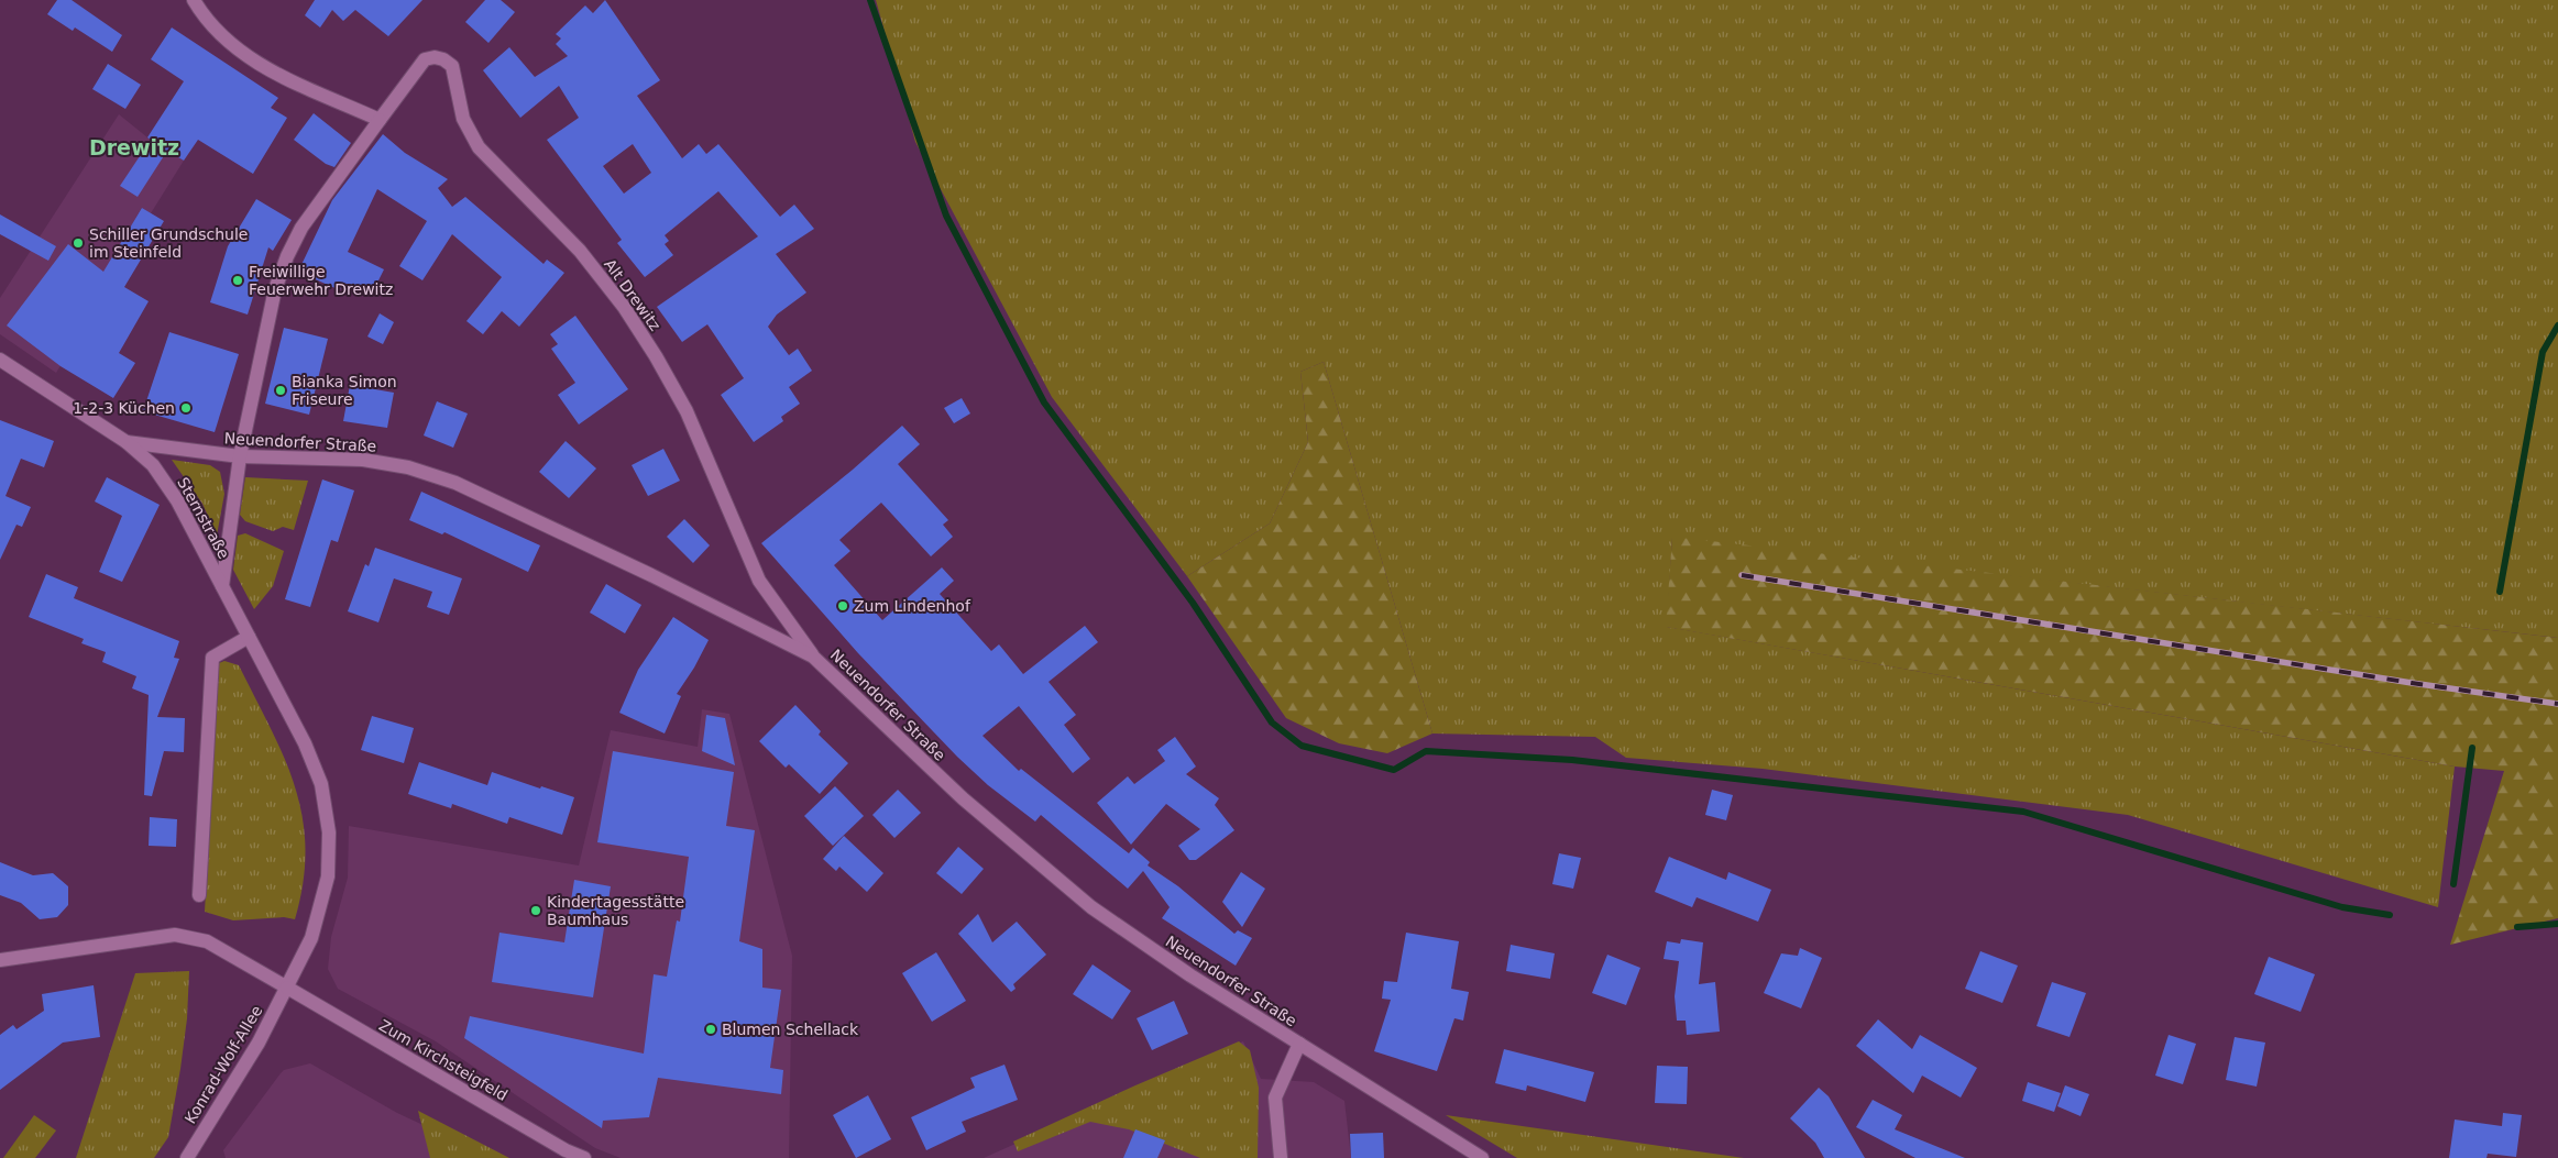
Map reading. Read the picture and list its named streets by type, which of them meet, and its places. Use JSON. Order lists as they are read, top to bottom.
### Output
{
  "streets": {
    "street": [
      "Alt Drewitz",
      "Neuendorfer Straße",
      "Sternstraße",
      "Zum Kirchsteigfeld",
      "Konrad-Wolf-Allee"
    ]
  },
  "crossings": [
    ["Alt Drewitz", "Neuendorfer Straße"],
    ["Alt Drewitz", "Sternstraße"],
    ["Neuendorfer Straße", "Sternstraße"],
    ["Sternstraße", "Zum Kirchsteigfeld"],
    ["Sternstraße", "Konrad-Wolf-Allee"],
    ["Zum Kirchsteigfeld", "Konrad-Wolf-Allee"]
  ],
  "districts": ["Drewitz"],
  "places": [
    "Schiller Grundschule im Steinfeld",
    "Freiwillige Feuerwehr Drewitz",
    "Bianka Simon Friseure",
    "1-2-3 Küchen",
    "Zum Lindenhof",
    "Kindertagesstätte Baumhaus",
    "Blumen Schellack"
  ]
}
